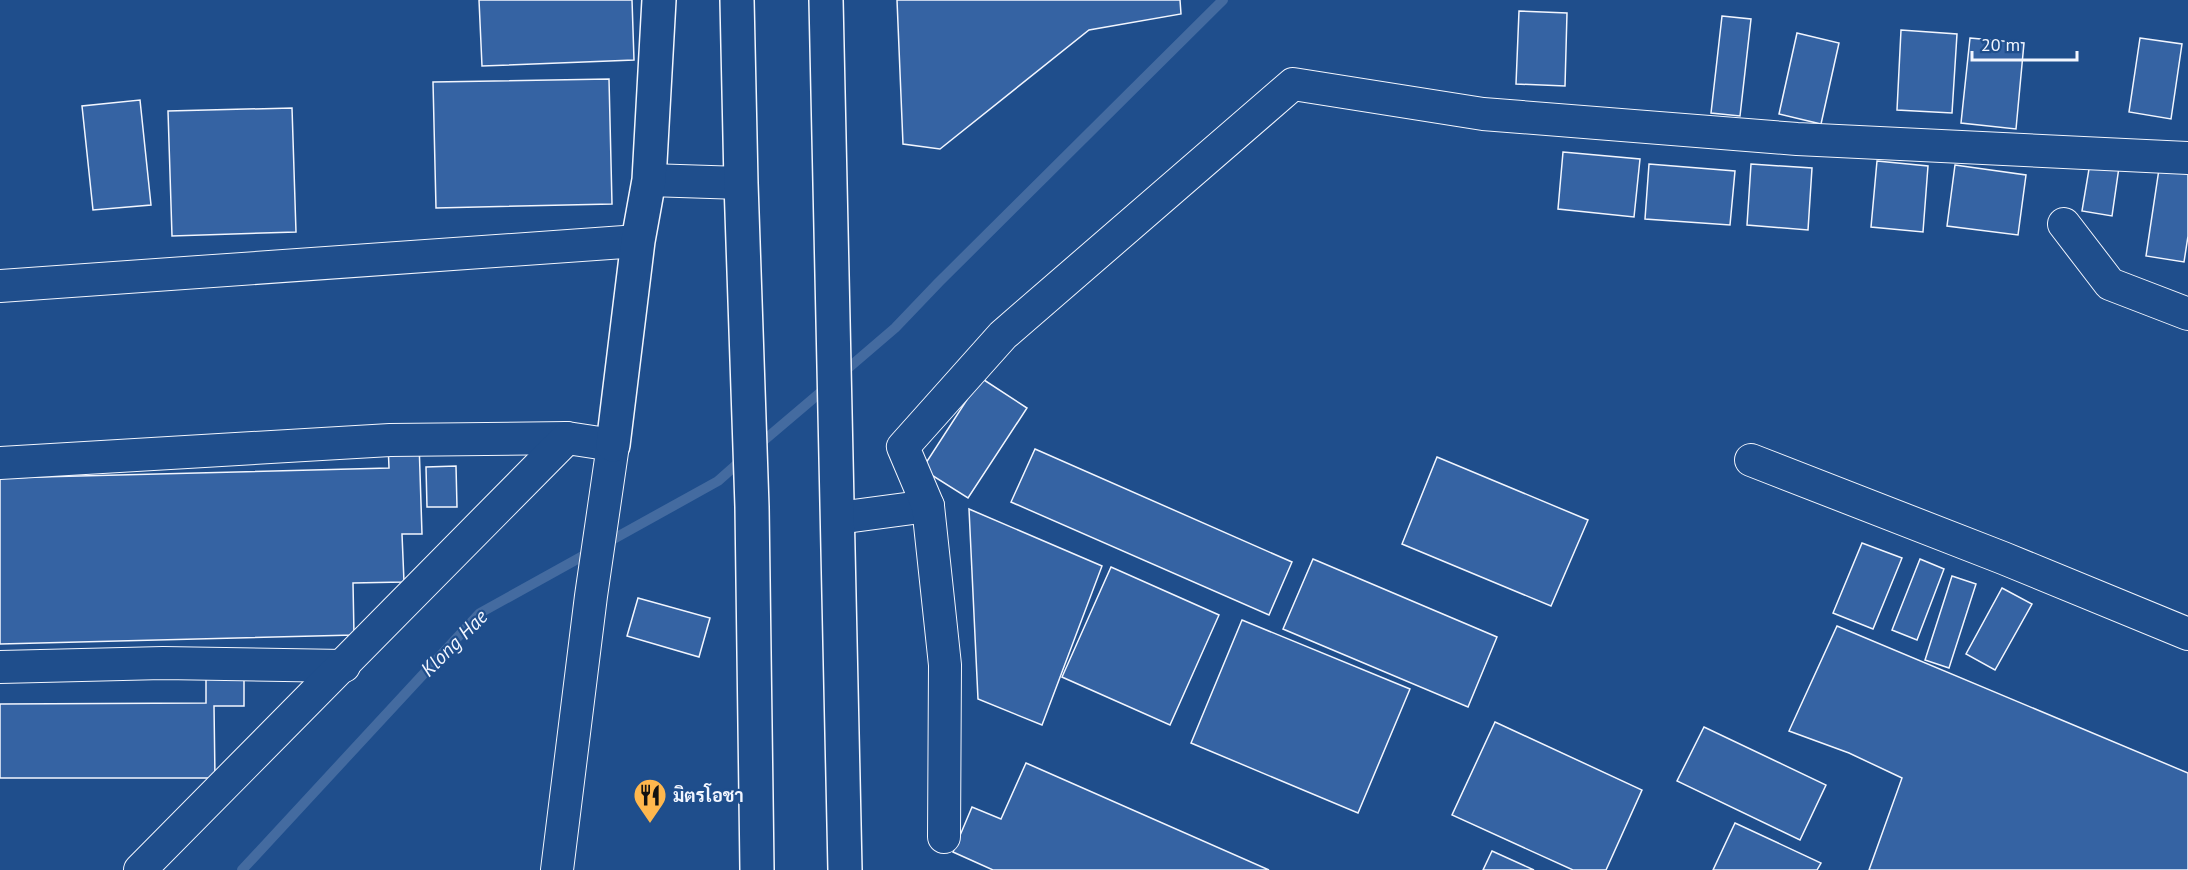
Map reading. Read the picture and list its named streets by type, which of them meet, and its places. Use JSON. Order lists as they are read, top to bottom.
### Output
{
  "water": ["Klong Hae"],
  "places": {
    "restaurant": ["มิตรโอชา"]
  },
  "scale_bar": "20 m"
}
